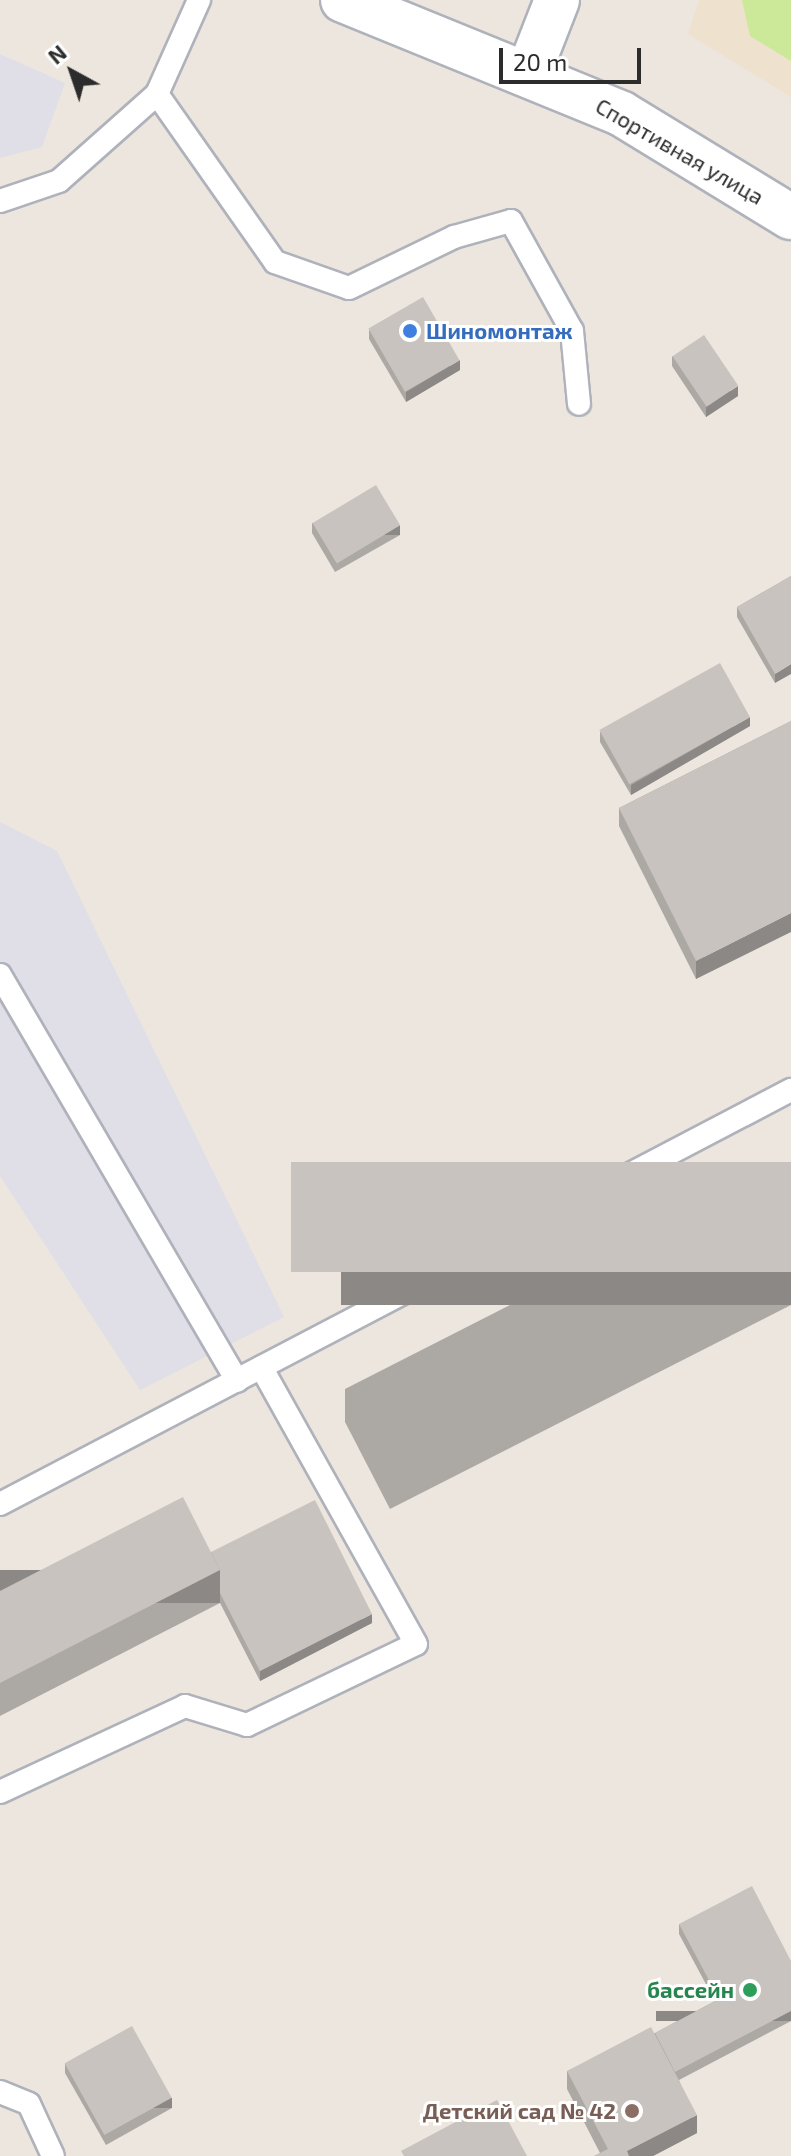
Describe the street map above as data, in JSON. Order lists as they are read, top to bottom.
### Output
{
  "streets": {
    "street": ["Спортивная улица"]
  },
  "places": ["Шиномонтаж", "бассейн", "Детский сад № 42"],
  "scale_bar": "20 m",
  "north": "top left"
}
